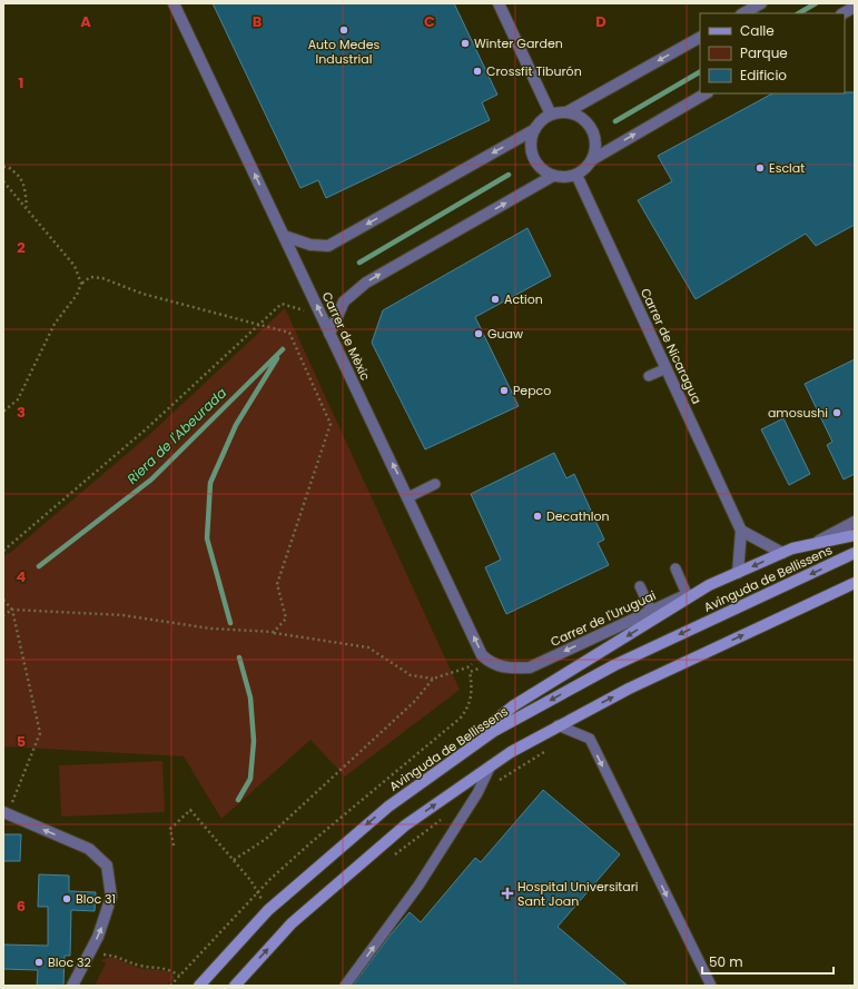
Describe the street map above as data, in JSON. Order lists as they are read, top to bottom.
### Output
{
  "streets": {
    "main road": ["Avinguda de Bellissens"],
    "street": ["Carrer de Mèxic", "Carrer de Nicaragua", "Carrer de l'Uruguai"]
  },
  "crossings": [
    ["Carrer de Mèxic", "Carrer de l'Uruguai"]
  ],
  "one_way": ["Carrer de Mèxic", "Carrer de l'Uruguai"],
  "water": ["Riera de l'Abeurada"],
  "places": {
    "other": [
      "Auto Medes Industrial",
      "Winter Garden",
      "Crossfit Tiburón",
      "Esclat",
      "Action",
      "Guaw",
      "Pepco",
      "amosushi",
      "Decathlon",
      "Bloc 31",
      "Bloc 32"
    ],
    "health": ["Hospital Universitari Sant Joan"]
  },
  "legend": ["Calle", "Parque", "Edificio"],
  "scale_bar": "50 m",
  "grid": {
    "columns": [
      "A",
      "B",
      "C",
      "D"
    ],
    "rows": [
      "1",
      "2",
      "3",
      "4",
      "5",
      "6"
    ]
  }
}
